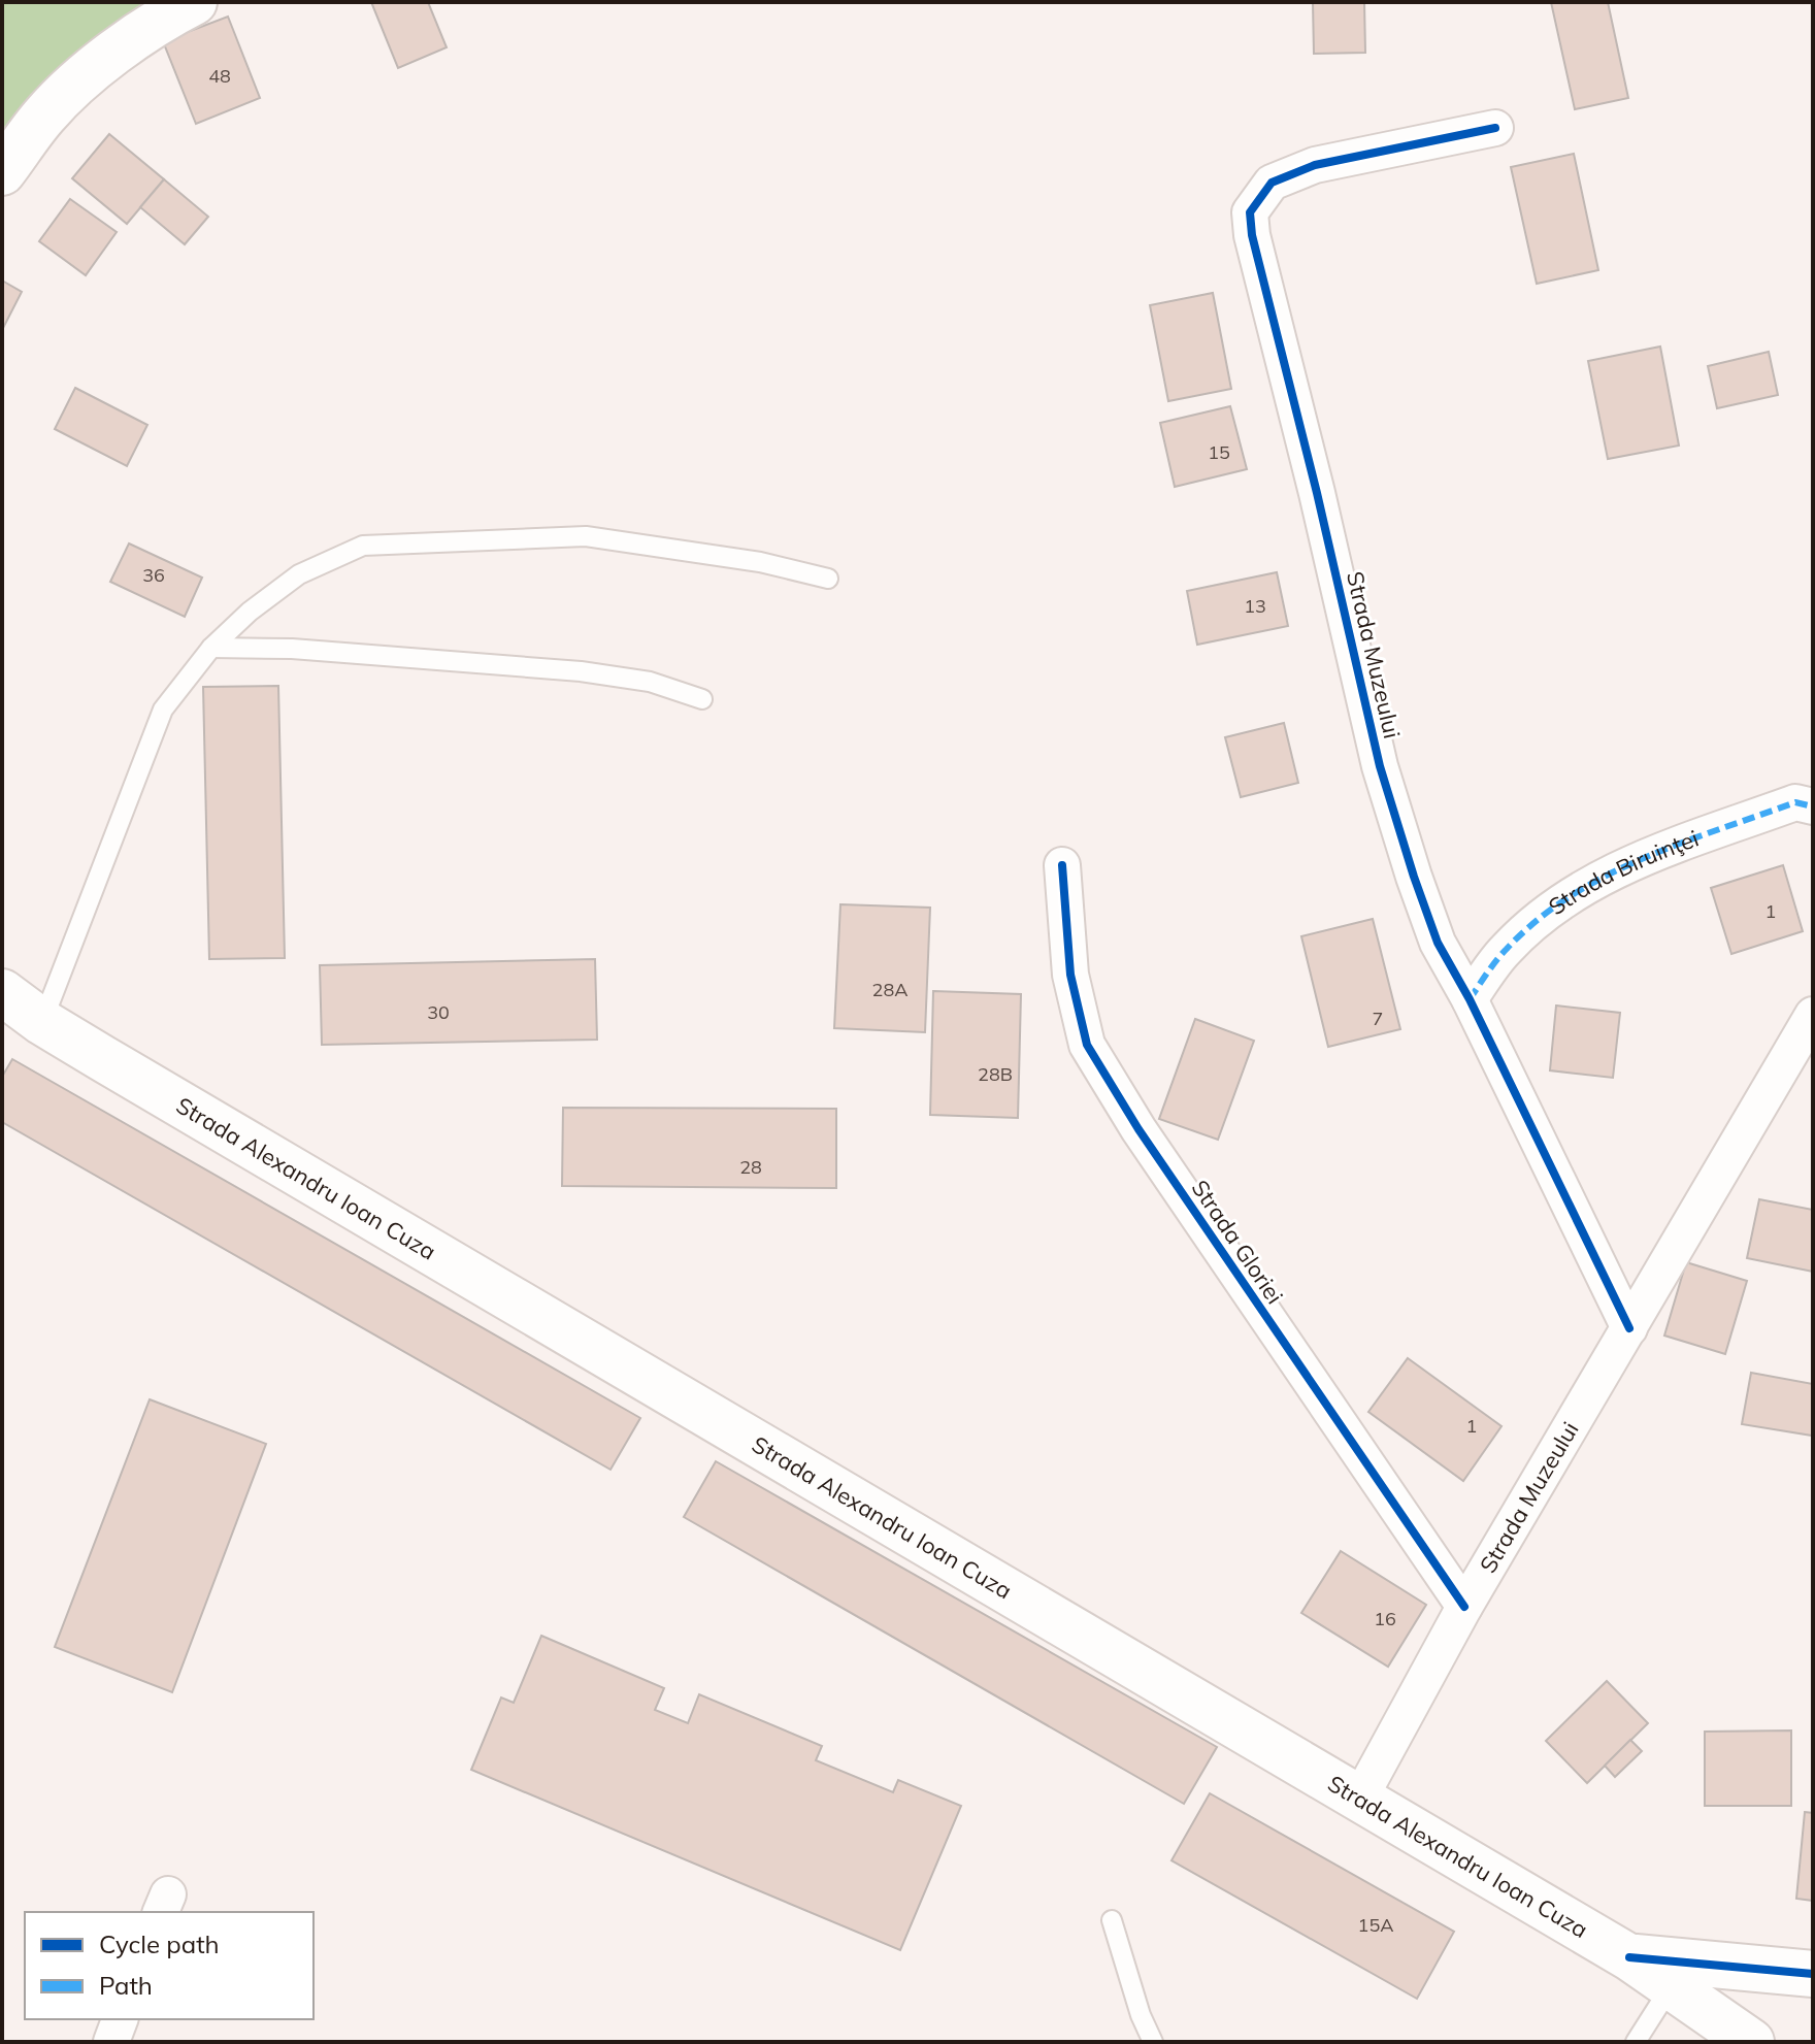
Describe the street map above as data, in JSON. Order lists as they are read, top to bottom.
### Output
{
  "streets": {
    "main road": ["Strada Alexandru Ioan Cuza"],
    "street": ["Strada Muzeului", "Strada Biruinţei", "Strada Gloriei"]
  },
  "crossings": [
    ["Strada Muzeului", "Strada Biruinţei"],
    ["Strada Muzeului", "Strada Alexandru Ioan Cuza"],
    ["Strada Muzeului", "Strada Gloriei"]
  ],
  "house_numbers": [
    "48",
    "15",
    "36",
    "13",
    "1",
    "28A",
    "30",
    "7",
    "28B",
    "28",
    "1",
    "16",
    "15A"
  ],
  "legend": ["Cycle path", "Path"]
}
